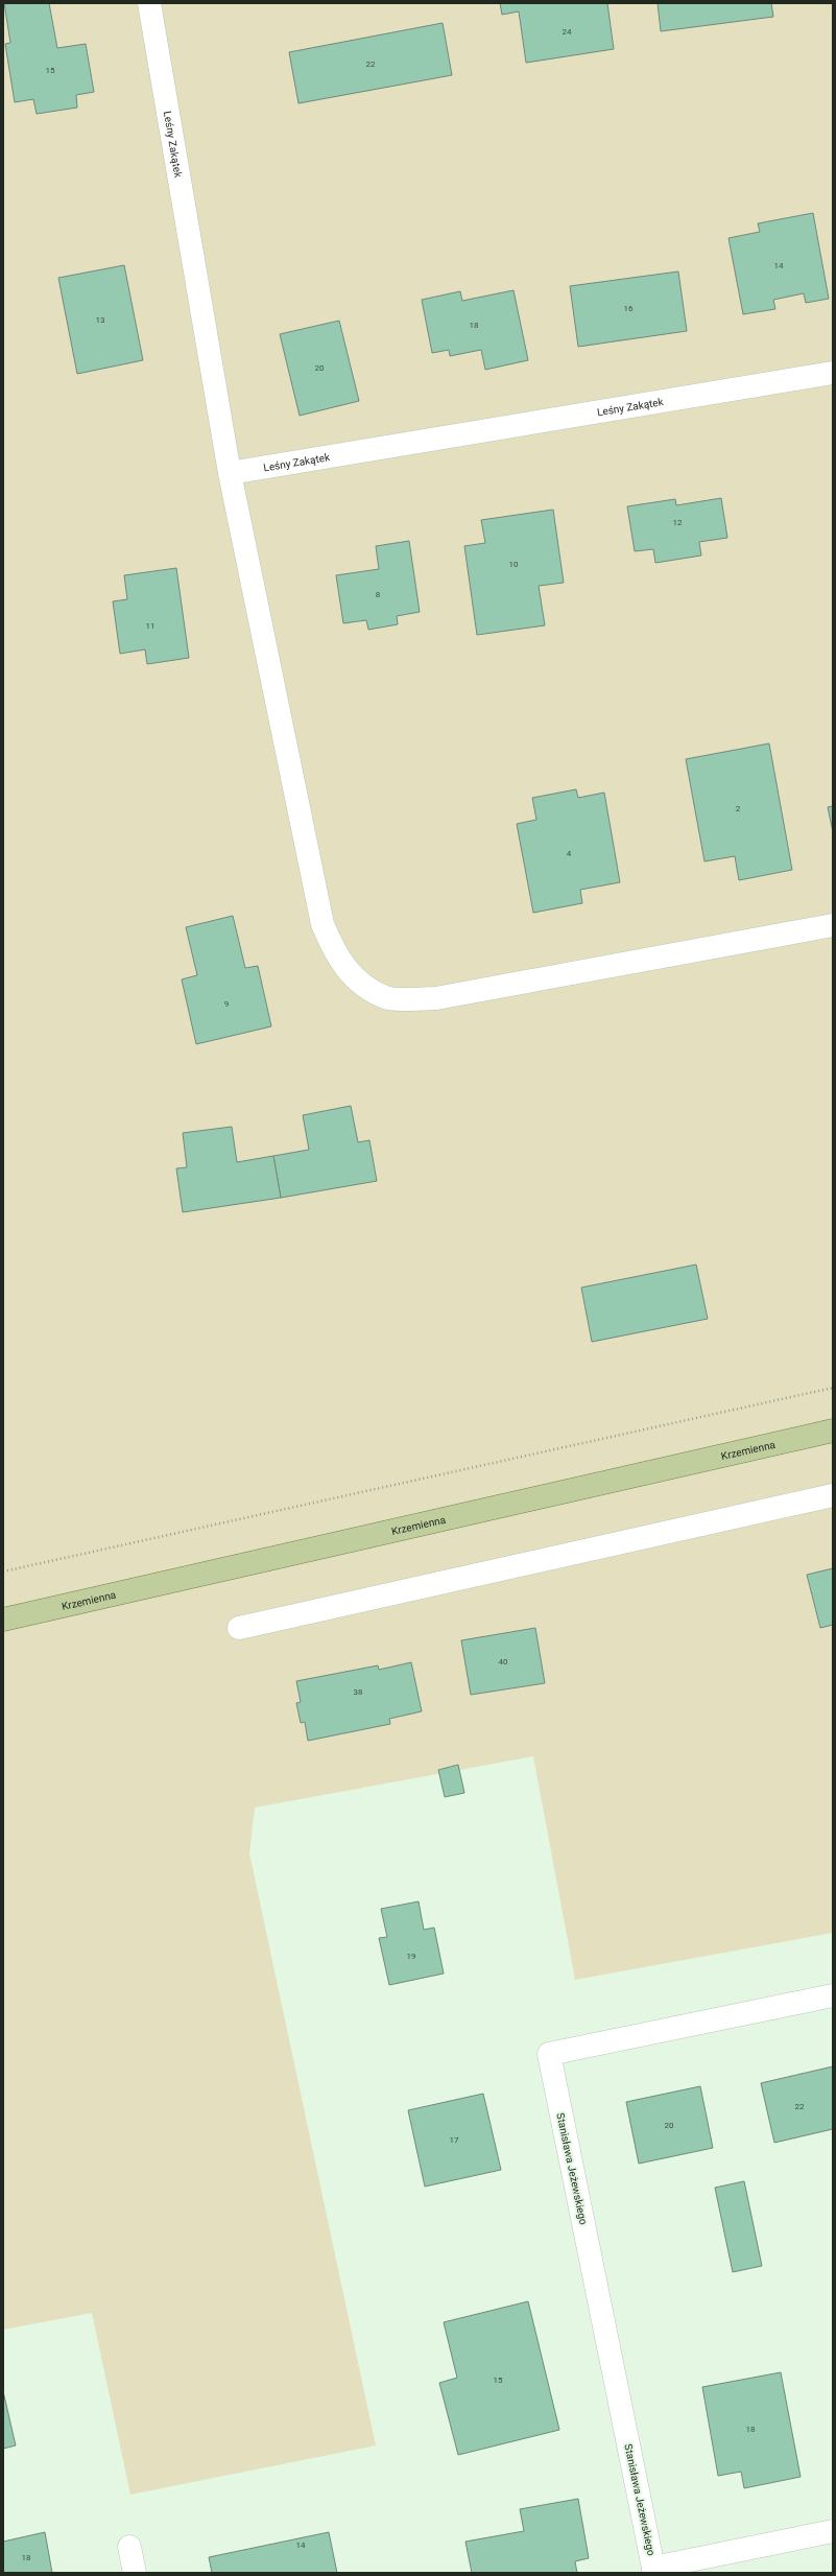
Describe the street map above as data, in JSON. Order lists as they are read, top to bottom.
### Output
{
  "streets": {
    "main road": ["Krzemienna"],
    "street": ["Leśny Zakątek", "Stanisława Jeżewskiego"]
  },
  "house_numbers": [
    "24",
    "22",
    "15",
    "14",
    "16",
    "13",
    "18",
    "20",
    "12",
    "10",
    "8",
    "11",
    "2",
    "4",
    "9",
    "40",
    "38",
    "19",
    "22",
    "20",
    "17",
    "15",
    "18",
    "14",
    "18"
  ]
}
